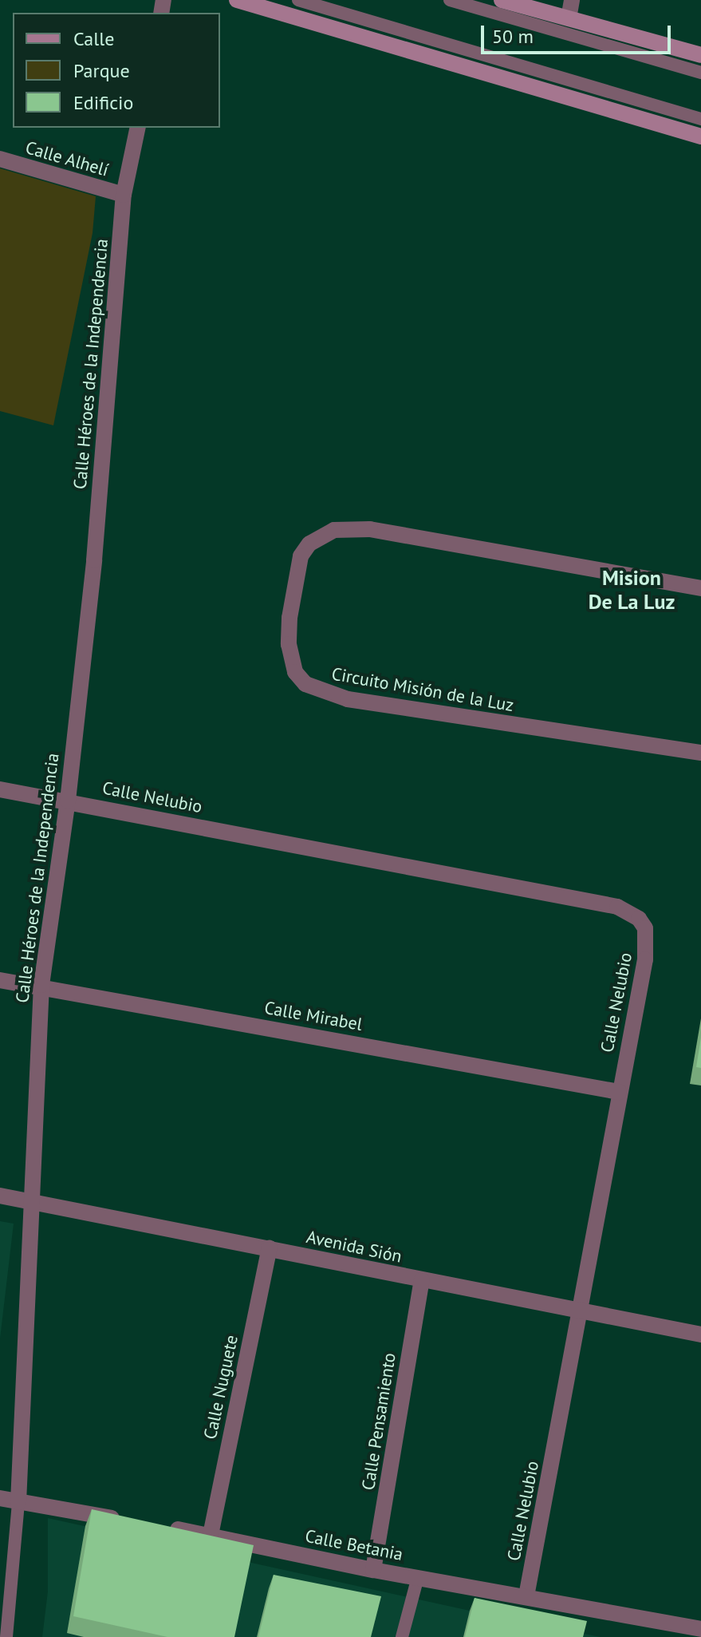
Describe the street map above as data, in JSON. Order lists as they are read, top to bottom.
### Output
{
  "streets": {
    "street": [
      "Calle Alhelí",
      "Calle Héroes de la Independencia",
      "Circuito Misión de la Luz",
      "Calle Nelubio",
      "Calle Mirabel",
      "Avenida Sión",
      "Calle Nuguete",
      "Calle Pensamiento",
      "Calle Betania"
    ]
  },
  "crossings": [
    ["Calle Alhelí", "Calle Héroes de la Independencia"],
    ["Calle Héroes de la Independencia", "Calle Nelubio"],
    ["Calle Héroes de la Independencia", "Calle Mirabel"],
    ["Calle Héroes de la Independencia", "Avenida Sión"],
    ["Calle Nelubio", "Calle Mirabel"],
    ["Calle Nelubio", "Avenida Sión"],
    ["Calle Nelubio", "Calle Betania"],
    ["Avenida Sión", "Calle Nuguete"],
    ["Avenida Sión", "Calle Pensamiento"],
    ["Calle Nuguete", "Calle Betania"],
    ["Calle Pensamiento", "Calle Betania"]
  ],
  "districts": ["Mision De La Luz"],
  "legend": ["Calle", "Parque", "Edificio"],
  "scale_bar": "50 m"
}
